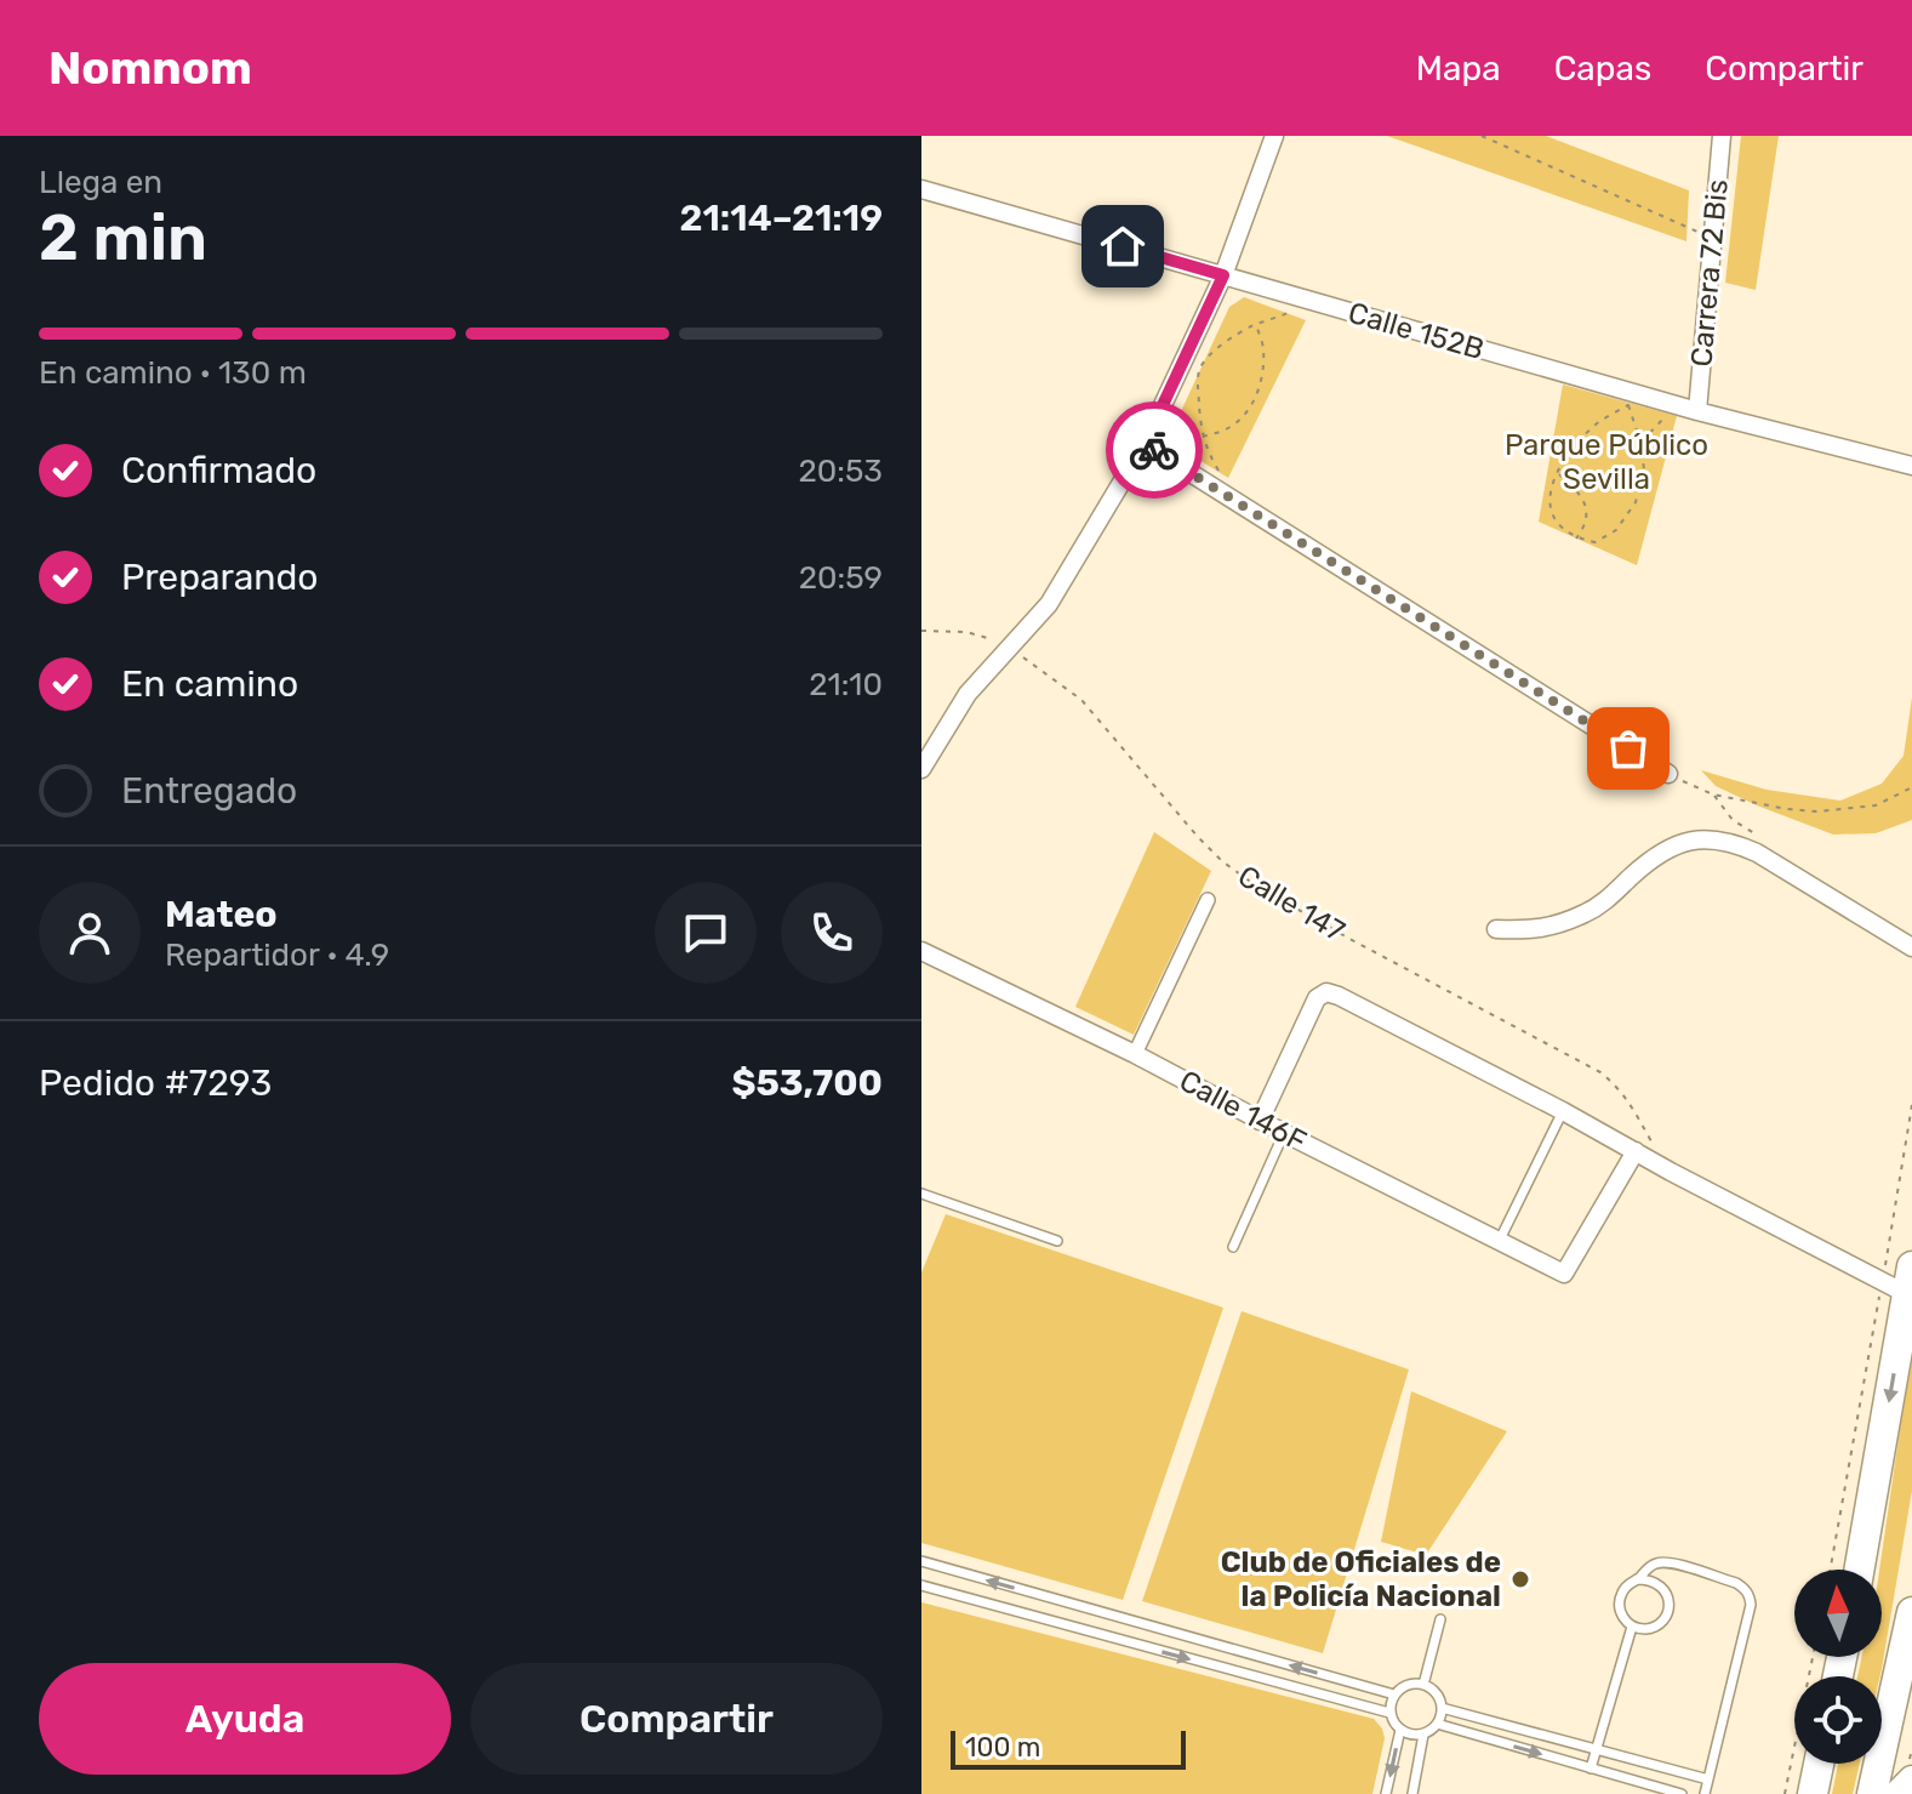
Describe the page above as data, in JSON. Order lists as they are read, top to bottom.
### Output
{
  "streets": {
    "street": ["Carrera 72 Bis", "Calle 152B", "Calle 146F"],
    "path": ["Calle 147"]
  },
  "crossings": [
    ["Carrera 72 Bis", "Calle 152B"],
    ["Calle 147", "Calle 146F"]
  ],
  "parks": ["Parque Público Sevilla"],
  "places": ["Club de Oficiales de la Policía Nacional"],
  "scale_bar": "100 m",
  "north": "top",
  "page": {
    "header": "Nomnom",
    "nav": ["Mapa", "Capas", "Compartir"],
    "heading": ["2 min", "Llega en", "21:14–21:19"],
    "panel": [
      "Mateo",
      "Repartidor · 4.9",
      "Pedido #7293",
      "$53,700"
    ],
    "bar": "En camino · 130 m",
    "list": [
      ["Confirmado", "20:53"],
      ["Preparando", "20:59"],
      ["En camino", "21:10"],
      "Entregado"
    ],
    "buttons": ["Ayuda", "Compartir"],
    "scale": "100 m"
  }
}
